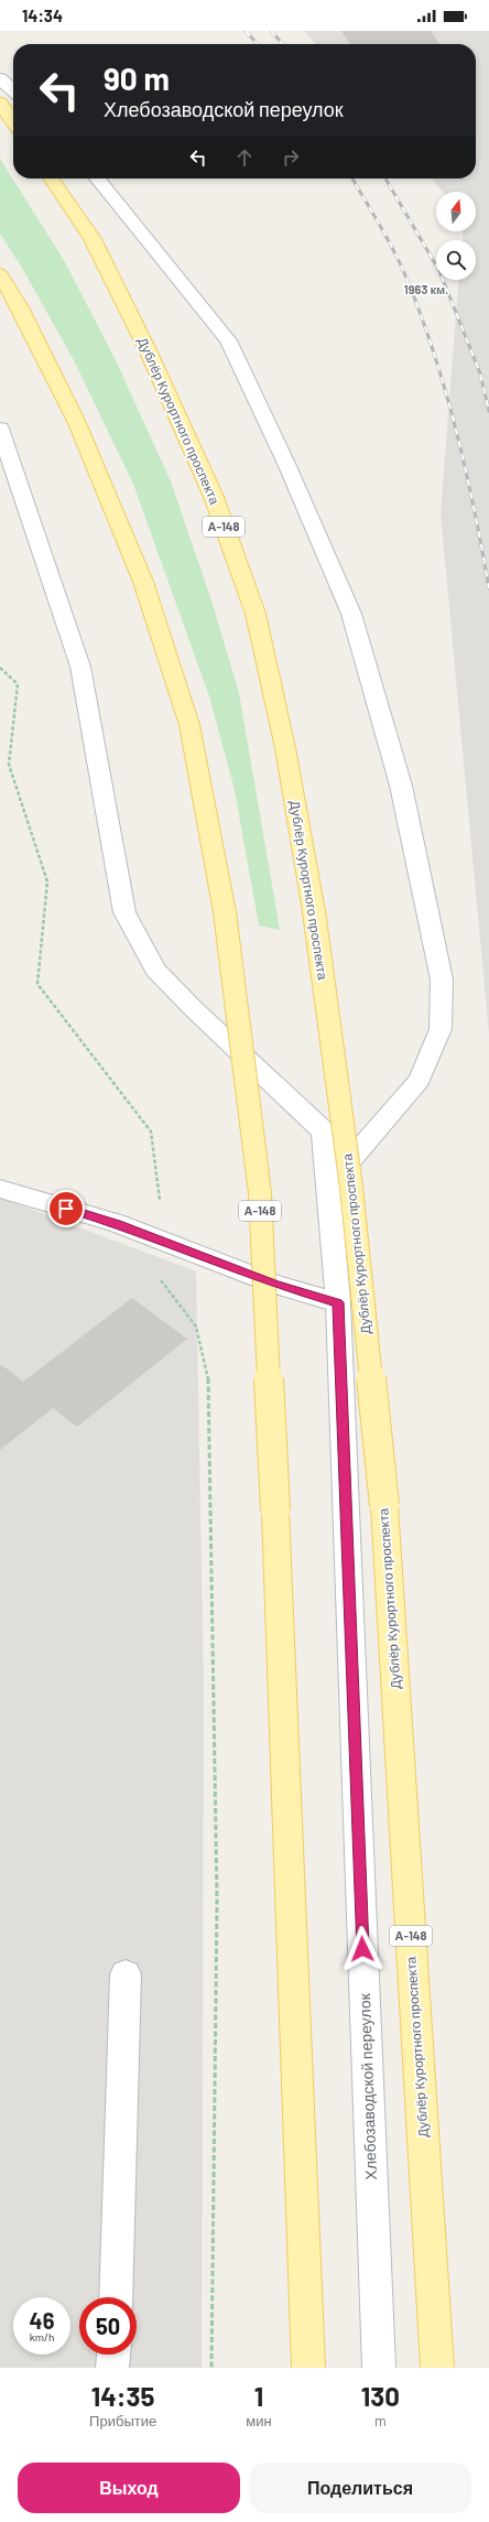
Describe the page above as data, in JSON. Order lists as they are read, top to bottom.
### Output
{
  "streets": {
    "main road": ["Дублёр Курортного проспекта", "А-148", "Хлебозаводской переулок"]
  },
  "districts": ["1963 км."],
  "north": "top",
  "page": {
    "status": "14:34",
    "turn": ["90 m", "Хлебозаводской переулок"],
    "speed": "46 km/h",
    "limit": "50",
    "eta": [
      "14:35",
      "Прибытие",
      "1",
      "мин",
      "130",
      "m"
    ],
    "buttons": ["Выход", "Поделиться"]
  }
}
